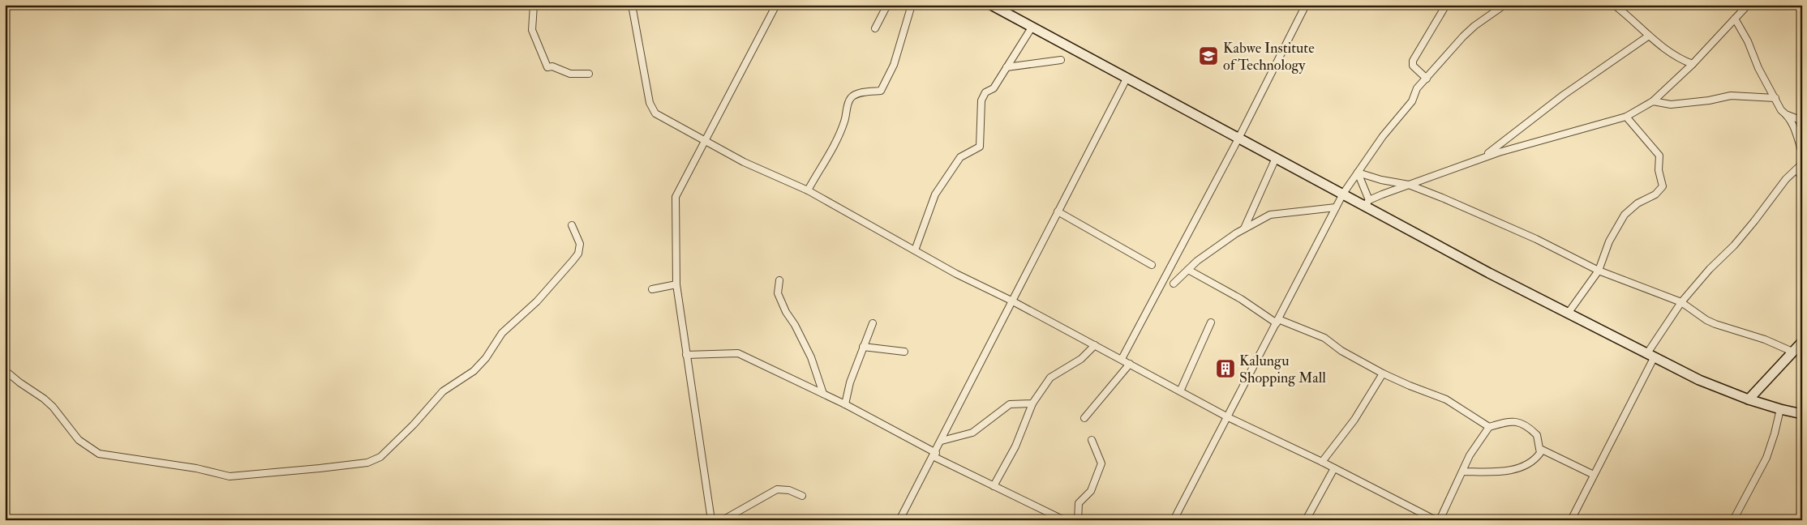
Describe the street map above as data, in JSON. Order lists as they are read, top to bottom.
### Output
{
  "places": {
    "school or university": ["Kabwe Institute of Technology"],
    "building": ["Kalungu Shopping Mall"]
  }
}
